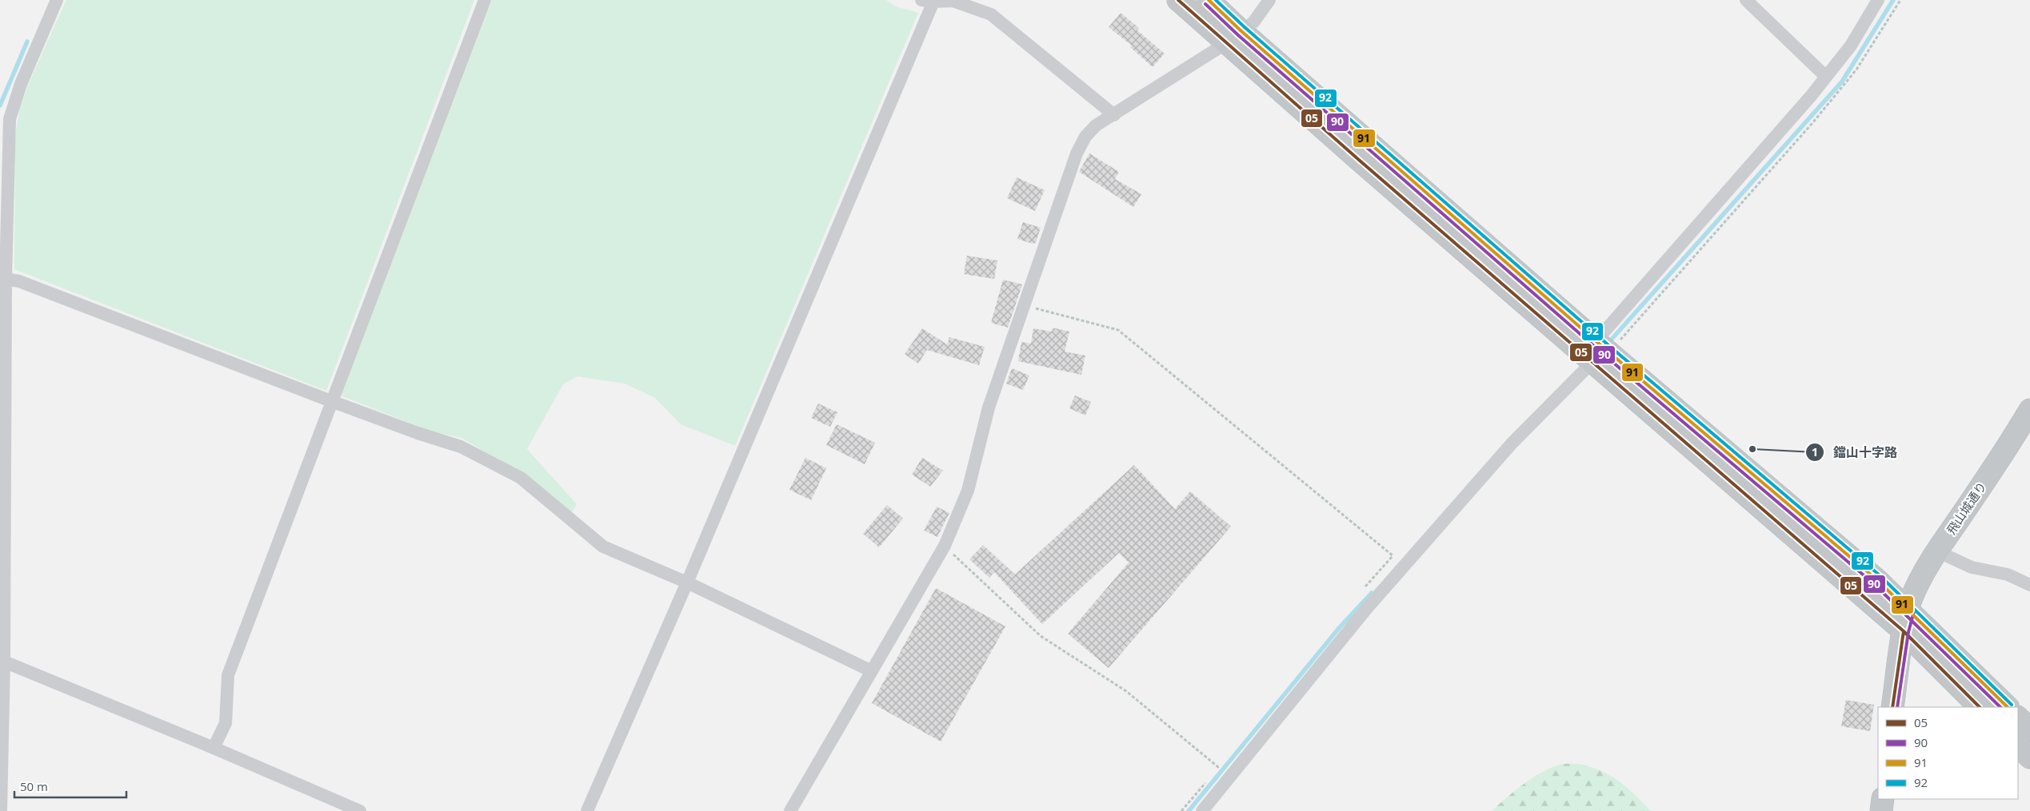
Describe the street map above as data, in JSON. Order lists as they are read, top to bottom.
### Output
{
  "streets": {
    "highway": ["飛山城通り"]
  },
  "places": ["鐺山十字路"],
  "lines": [
    "transit line 05",
    "transit line 91",
    "transit line 92",
    "transit line 90"
  ],
  "legend": [
    "05",
    "90",
    "91",
    "92"
  ],
  "scale_bar": "50 m"
}
